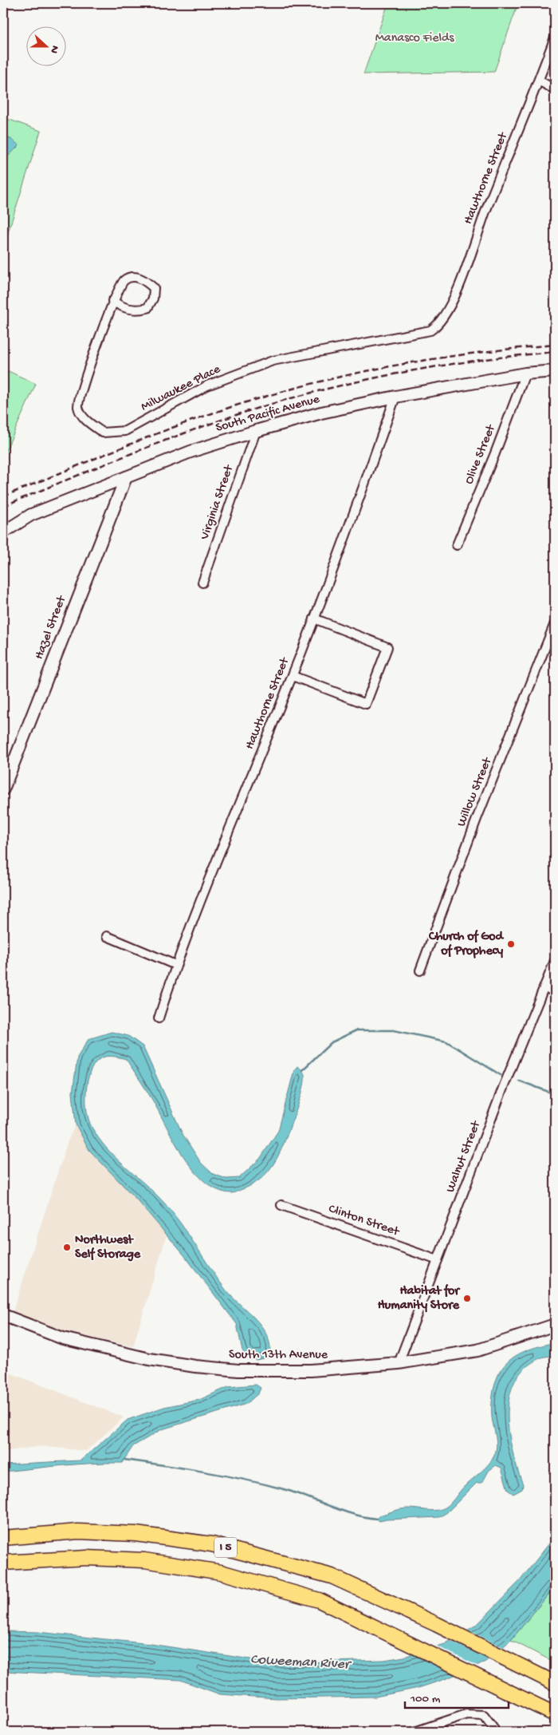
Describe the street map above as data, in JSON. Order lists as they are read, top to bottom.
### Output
{
  "streets": {
    "highway": ["I 5"],
    "street": [
      "Hawthorne Street",
      "Milwaukee Place",
      "South Pacific Avenue",
      "Olive Street",
      "Virginia Street",
      "Hazel Street",
      "Willow Street",
      "Walnut Street",
      "Clinton Street",
      "South 13th Avenue"
    ]
  },
  "crossings": [
    ["Hawthorne Street", "Milwaukee Place"],
    ["Hawthorne Street", "South Pacific Avenue"],
    ["South Pacific Avenue", "Olive Street"],
    ["South Pacific Avenue", "Virginia Street"],
    ["South Pacific Avenue", "Hazel Street"],
    ["Walnut Street", "Clinton Street"],
    ["Walnut Street", "South 13th Avenue"]
  ],
  "water": ["Coweeman River"],
  "parks": ["Manasco Fields"],
  "places": ["Church of God of Prophecy", "Northwest Self Storage", "Habitat for Humanity Store"],
  "scale_bar": "100 m",
  "north": "right"
}
